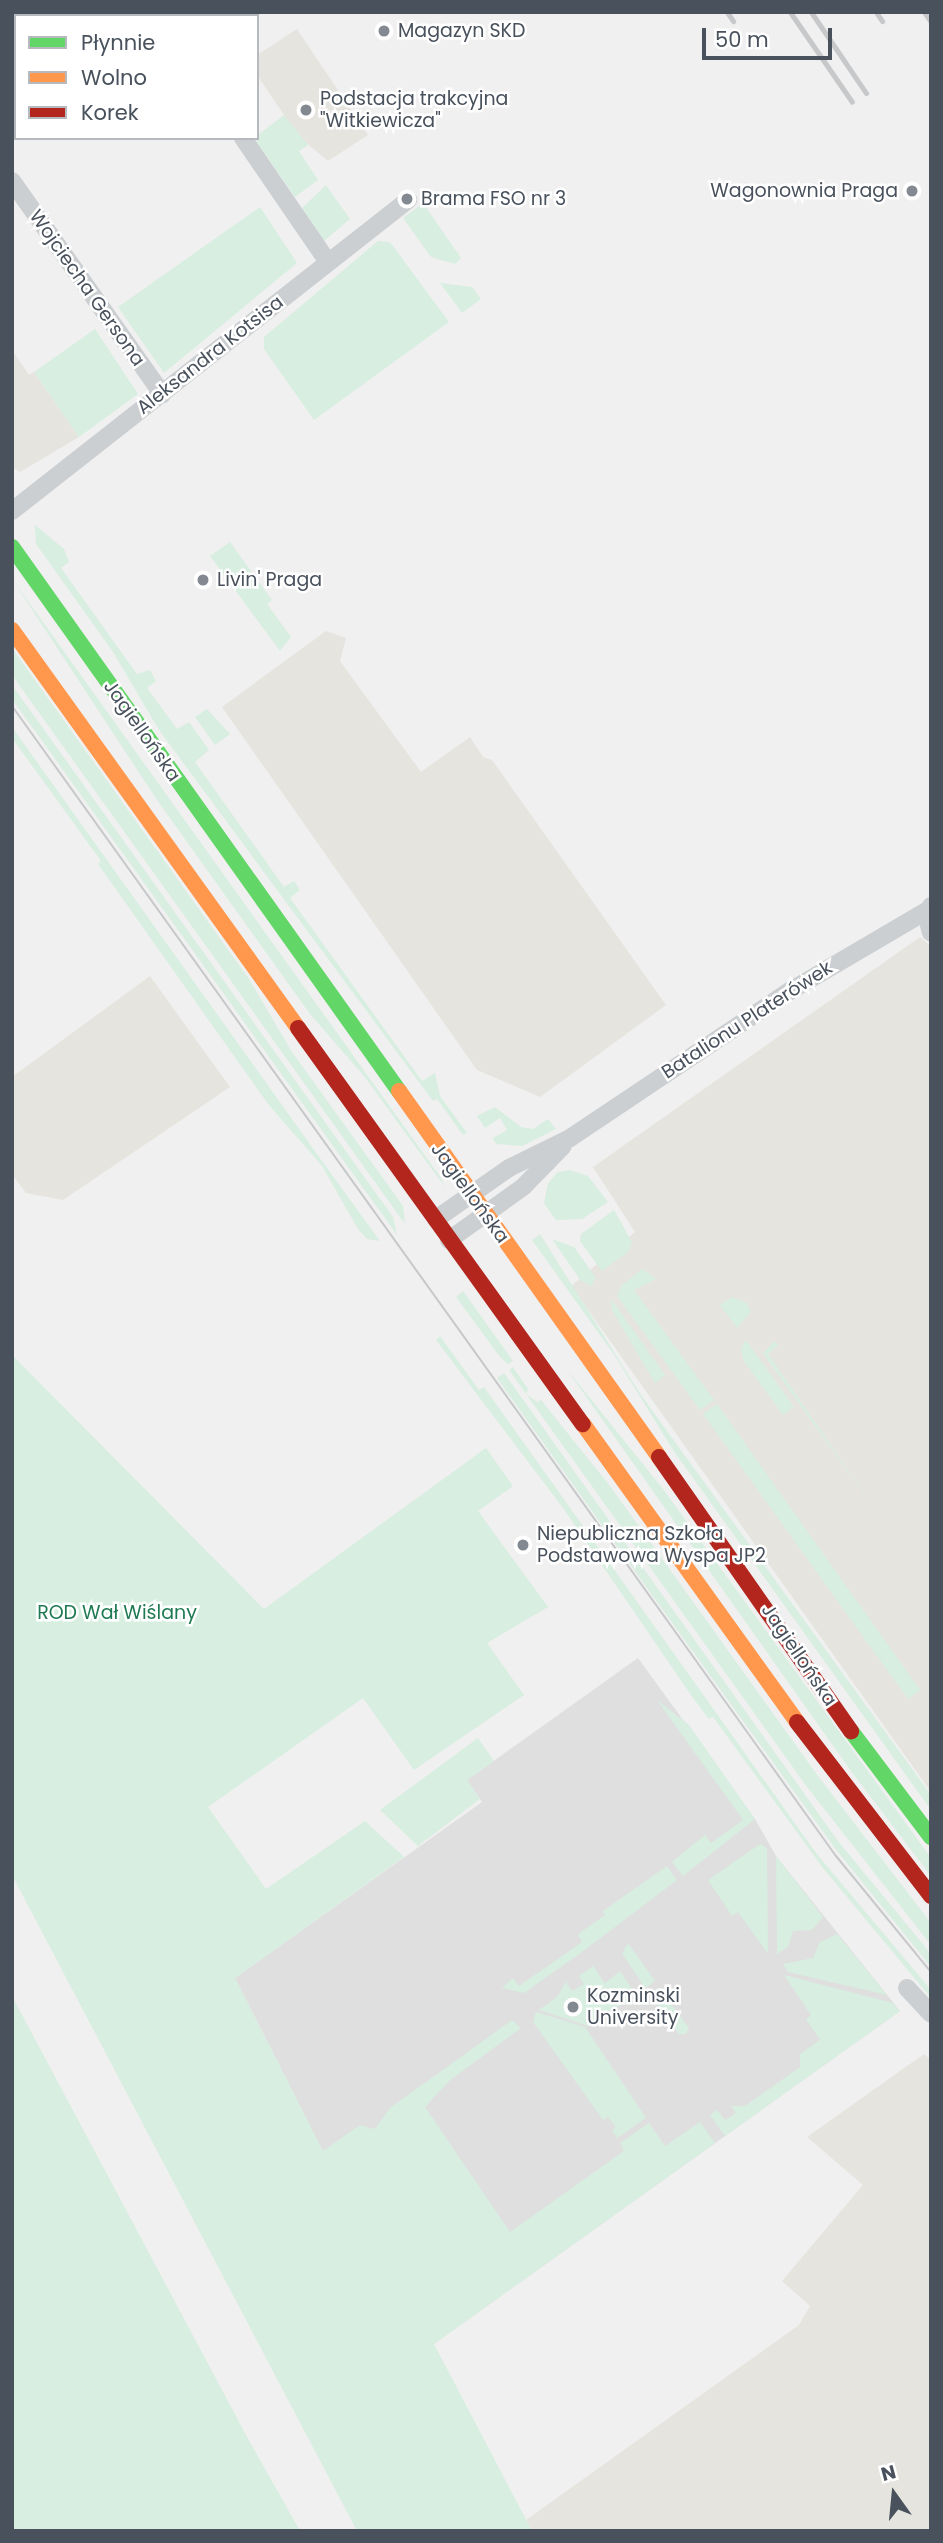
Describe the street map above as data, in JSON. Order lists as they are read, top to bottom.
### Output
{
  "streets": {
    "main road": ["Jagiellońska"],
    "street": ["Wojciecha Gersona", "Aleksandra Kotsisa", "Batalionu Platerówek"]
  },
  "crossings": [
    ["Wojciecha Gersona", "Aleksandra Kotsisa"],
    ["Jagiellońska", "Batalionu Platerówek"]
  ],
  "parks": ["ROD Wał Wiślany"],
  "places": [
    "Magazyn SKD",
    "Podstacja trakcyjna \"Witkiewicza\"",
    "Wagonownia Praga",
    "Brama FSO nr 3",
    "Livin' Praga",
    "Niepubliczna Szkoła Podstawowa Wyspa JP2",
    "Kozminski University"
  ],
  "legend": ["Płynnie", "Wolno", "Korek"],
  "scale_bar": "50 m",
  "north": "top"
}
